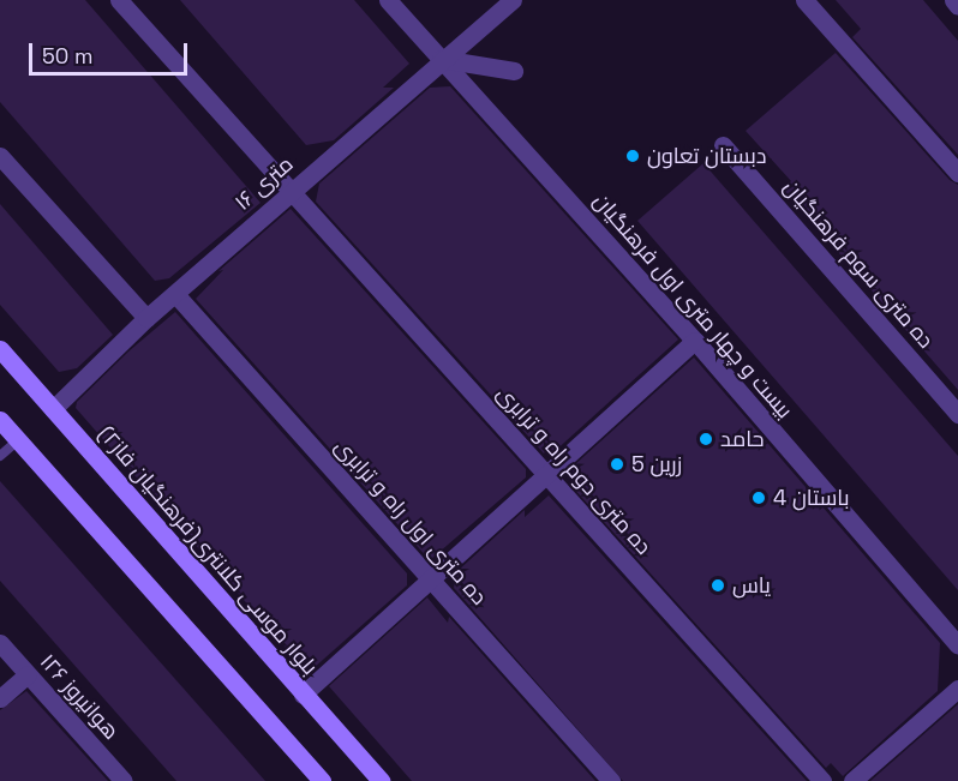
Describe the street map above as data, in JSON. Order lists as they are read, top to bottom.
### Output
{
  "streets": {
    "main road": ["بلوار موسی کلانتری(فرهنگیان فاز۲)"],
    "street": [
      "۱۶ متری",
      "ده متری سوم فرهنگیان",
      "بیست و چهار متری اول فرهنگیان",
      "ده متری دوم راه و ترابری",
      "ده متری اول راه و ترابری",
      "هوانیروز ۱۲۶"
    ]
  },
  "crossings": [
    ["۱۶ متری", "بیست و چهار متری اول فرهنگیان"],
    ["۱۶ متری", "ده متری دوم راه و ترابری"],
    ["۱۶ متری", "ده متری اول راه و ترابری"],
    ["۱۶ متری", "بلوار موسی کلانتری(فرهنگیان فاز۲)"]
  ],
  "places": [
    "دبستان تعاون",
    "حامد",
    "زرین 5",
    "باستان 4",
    "یاس"
  ],
  "scale_bar": "50 m"
}
